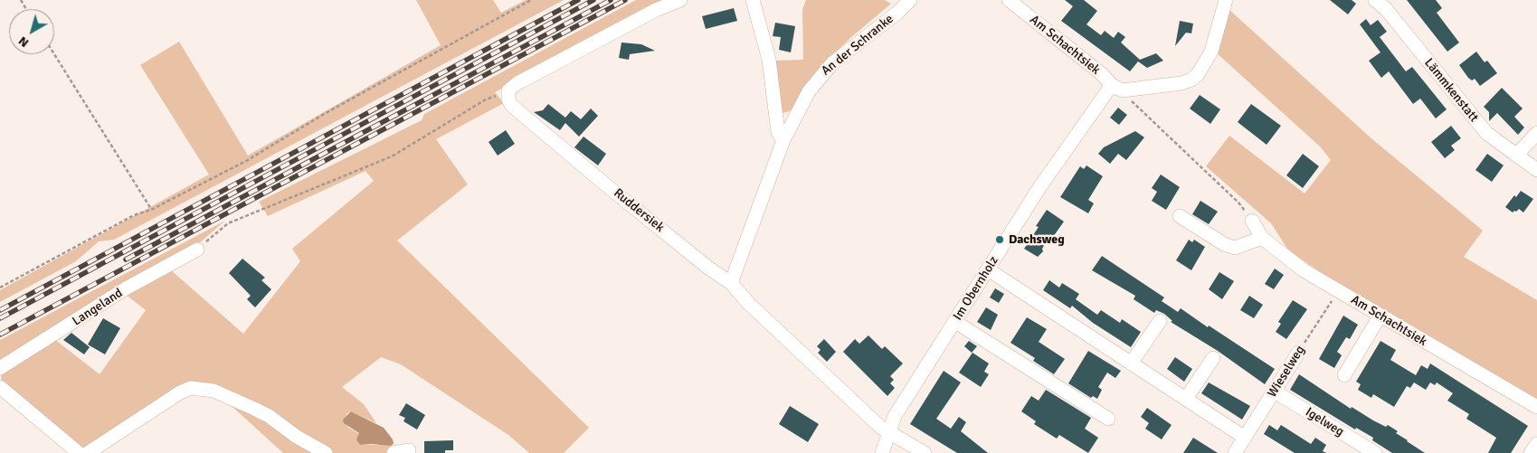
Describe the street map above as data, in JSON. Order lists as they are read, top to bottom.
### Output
{
  "streets": {
    "street": [
      "An der Schranke",
      "Am Schachtsiek",
      "Lämmkenstatt",
      "Ruddersiek",
      "Im Obernholz",
      "Langeland",
      "Wieselweg",
      "Igelweg"
    ]
  },
  "crossings": [
    ["An der Schranke", "Ruddersiek"],
    ["Am Schachtsiek", "Im Obernholz"],
    ["Am Schachtsiek", "Wieselweg"],
    ["Ruddersiek", "Im Obernholz"],
    ["Wieselweg", "Igelweg"]
  ],
  "places": ["Dachsweg"],
  "north": "bottom left"
}
